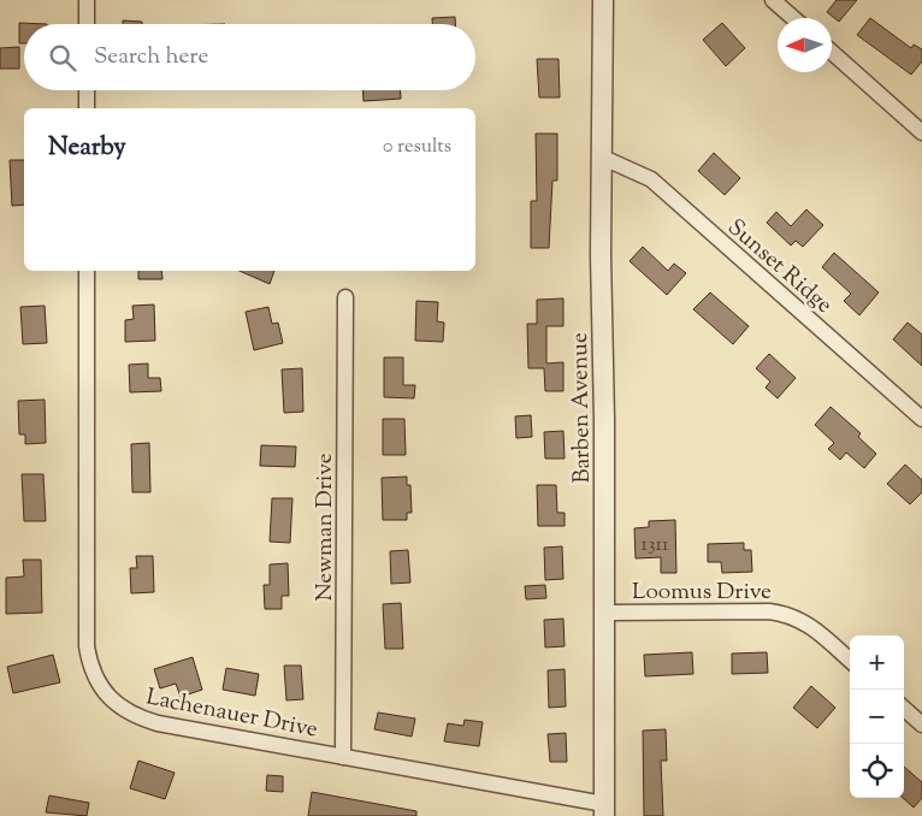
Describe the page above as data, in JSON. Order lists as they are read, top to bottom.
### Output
{
  "streets": {
    "street": [
      "Sunset Ridge",
      "Barben Avenue",
      "Newman Drive",
      "Loomus Drive",
      "Lachenauer Drive"
    ]
  },
  "crossings": [
    ["Sunset Ridge", "Barben Avenue"],
    ["Barben Avenue", "Loomus Drive"],
    ["Barben Avenue", "Lachenauer Drive"],
    ["Newman Drive", "Lachenauer Drive"]
  ],
  "house_numbers": ["1311"],
  "north": "left",
  "page": {
    "search": "Search here",
    "heading": ["Nearby", "0 results"],
    "map_buttons": ["+", "−"]
  }
}
